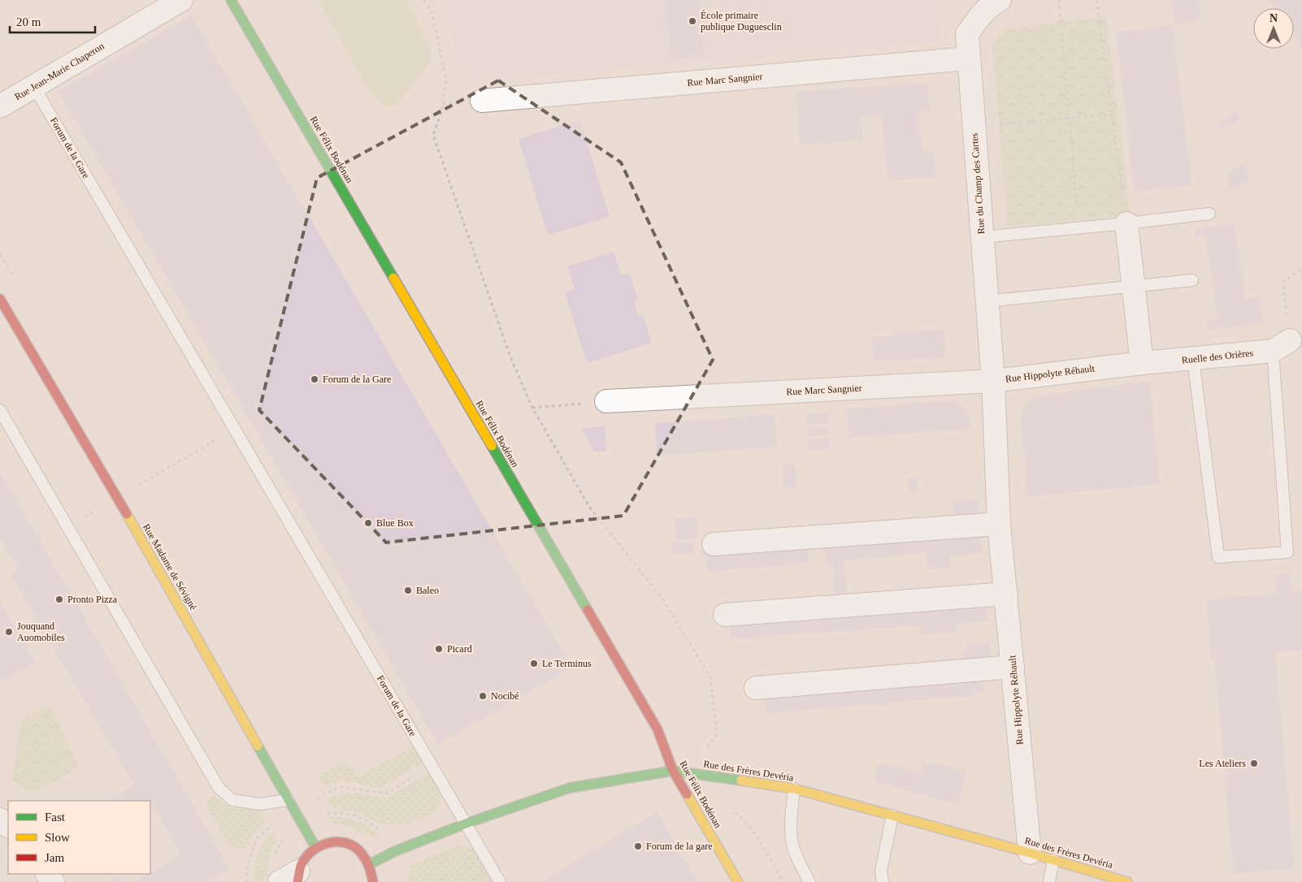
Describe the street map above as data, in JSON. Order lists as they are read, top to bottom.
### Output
{
  "streets": {
    "street": [
      "Rue Jean-Marie Chaperon",
      "Rue Marc Sangnier",
      "Rue Félix Bodénan",
      "Rue du Champ des Cartes",
      "Ruelle des Orières",
      "Rue Hippolyte Réhault",
      "Rue Madame de Sévigné",
      "Rue des Frères Devéria"
    ],
    "lane": ["Forum de la Gare"]
  },
  "crossings": [
    ["Rue Jean-Marie Chaperon", "Forum de la Gare"],
    ["Rue Marc Sangnier", "Rue du Champ des Cartes"],
    ["Rue Marc Sangnier", "Rue Hippolyte Réhault"],
    ["Forum de la Gare", "Rue des Frères Devéria"],
    ["Rue Félix Bodénan", "Rue des Frères Devéria"],
    ["Rue du Champ des Cartes", "Rue Hippolyte Réhault"],
    ["Ruelle des Orières", "Rue Hippolyte Réhault"],
    ["Rue Hippolyte Réhault", "Rue des Frères Devéria"]
  ],
  "places": [
    "École primaire publique Duguesclin",
    "Forum de la Gare",
    "Blue Box",
    "Baleo",
    "Pronto Pizza",
    "Jouquand Auomobiles",
    "Picard",
    "Le Terminus",
    "Nocibé",
    "Les Ateliers",
    "Forum de la gare"
  ],
  "legend": ["Fast", "Slow", "Jam"],
  "scale_bar": "20 m",
  "north": "top"
}
